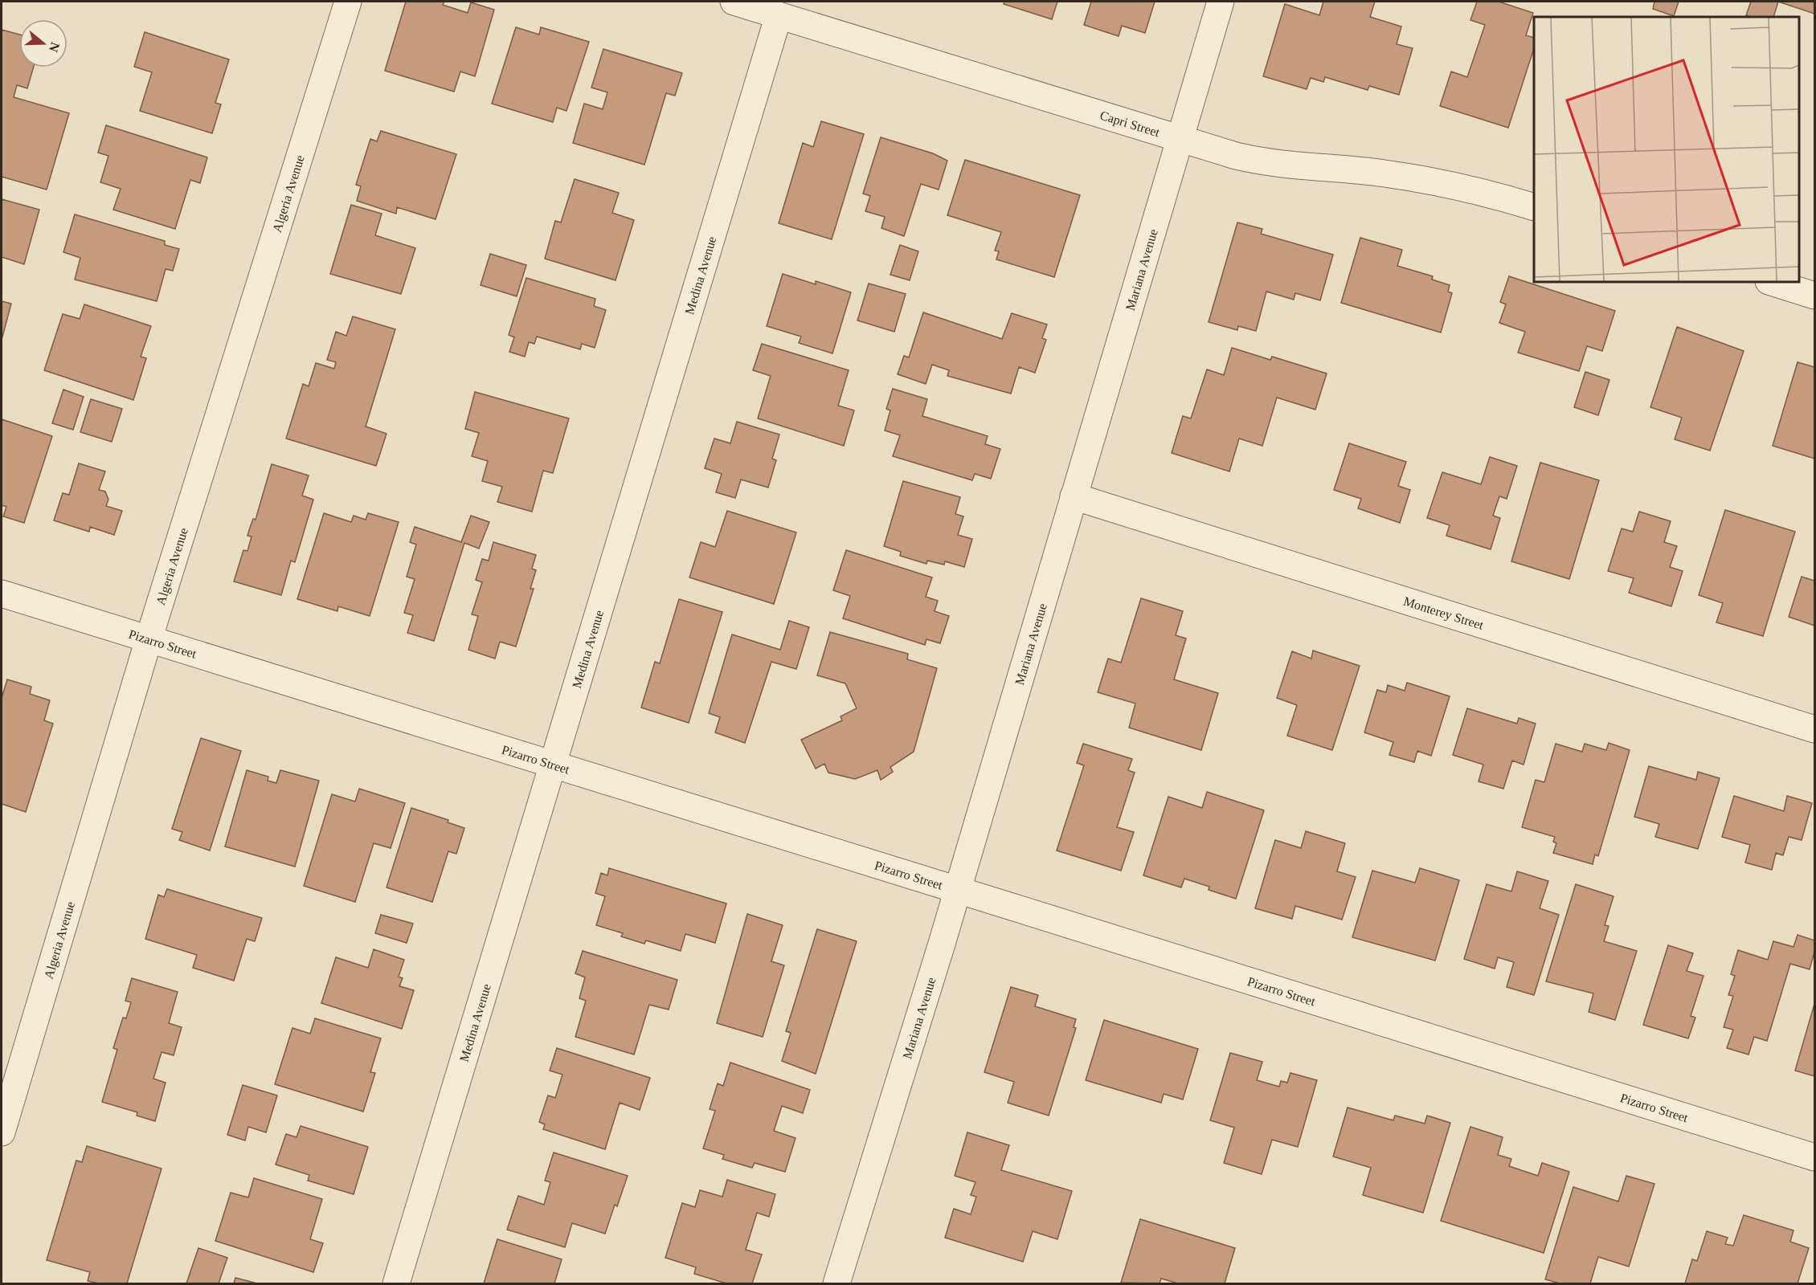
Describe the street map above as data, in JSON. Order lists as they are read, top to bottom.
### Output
{
  "streets": {
    "street": [
      "Capri Street",
      "Algeria Avenue",
      "Mariana Avenue",
      "Medina Avenue",
      "Monterey Street",
      "Pizarro Street"
    ]
  },
  "crossings": [
    ["Capri Street", "Mariana Avenue"],
    ["Capri Street", "Medina Avenue"],
    ["Algeria Avenue", "Pizarro Street"],
    ["Mariana Avenue", "Monterey Street"],
    ["Mariana Avenue", "Pizarro Street"],
    ["Medina Avenue", "Pizarro Street"]
  ],
  "north": "right"
}
